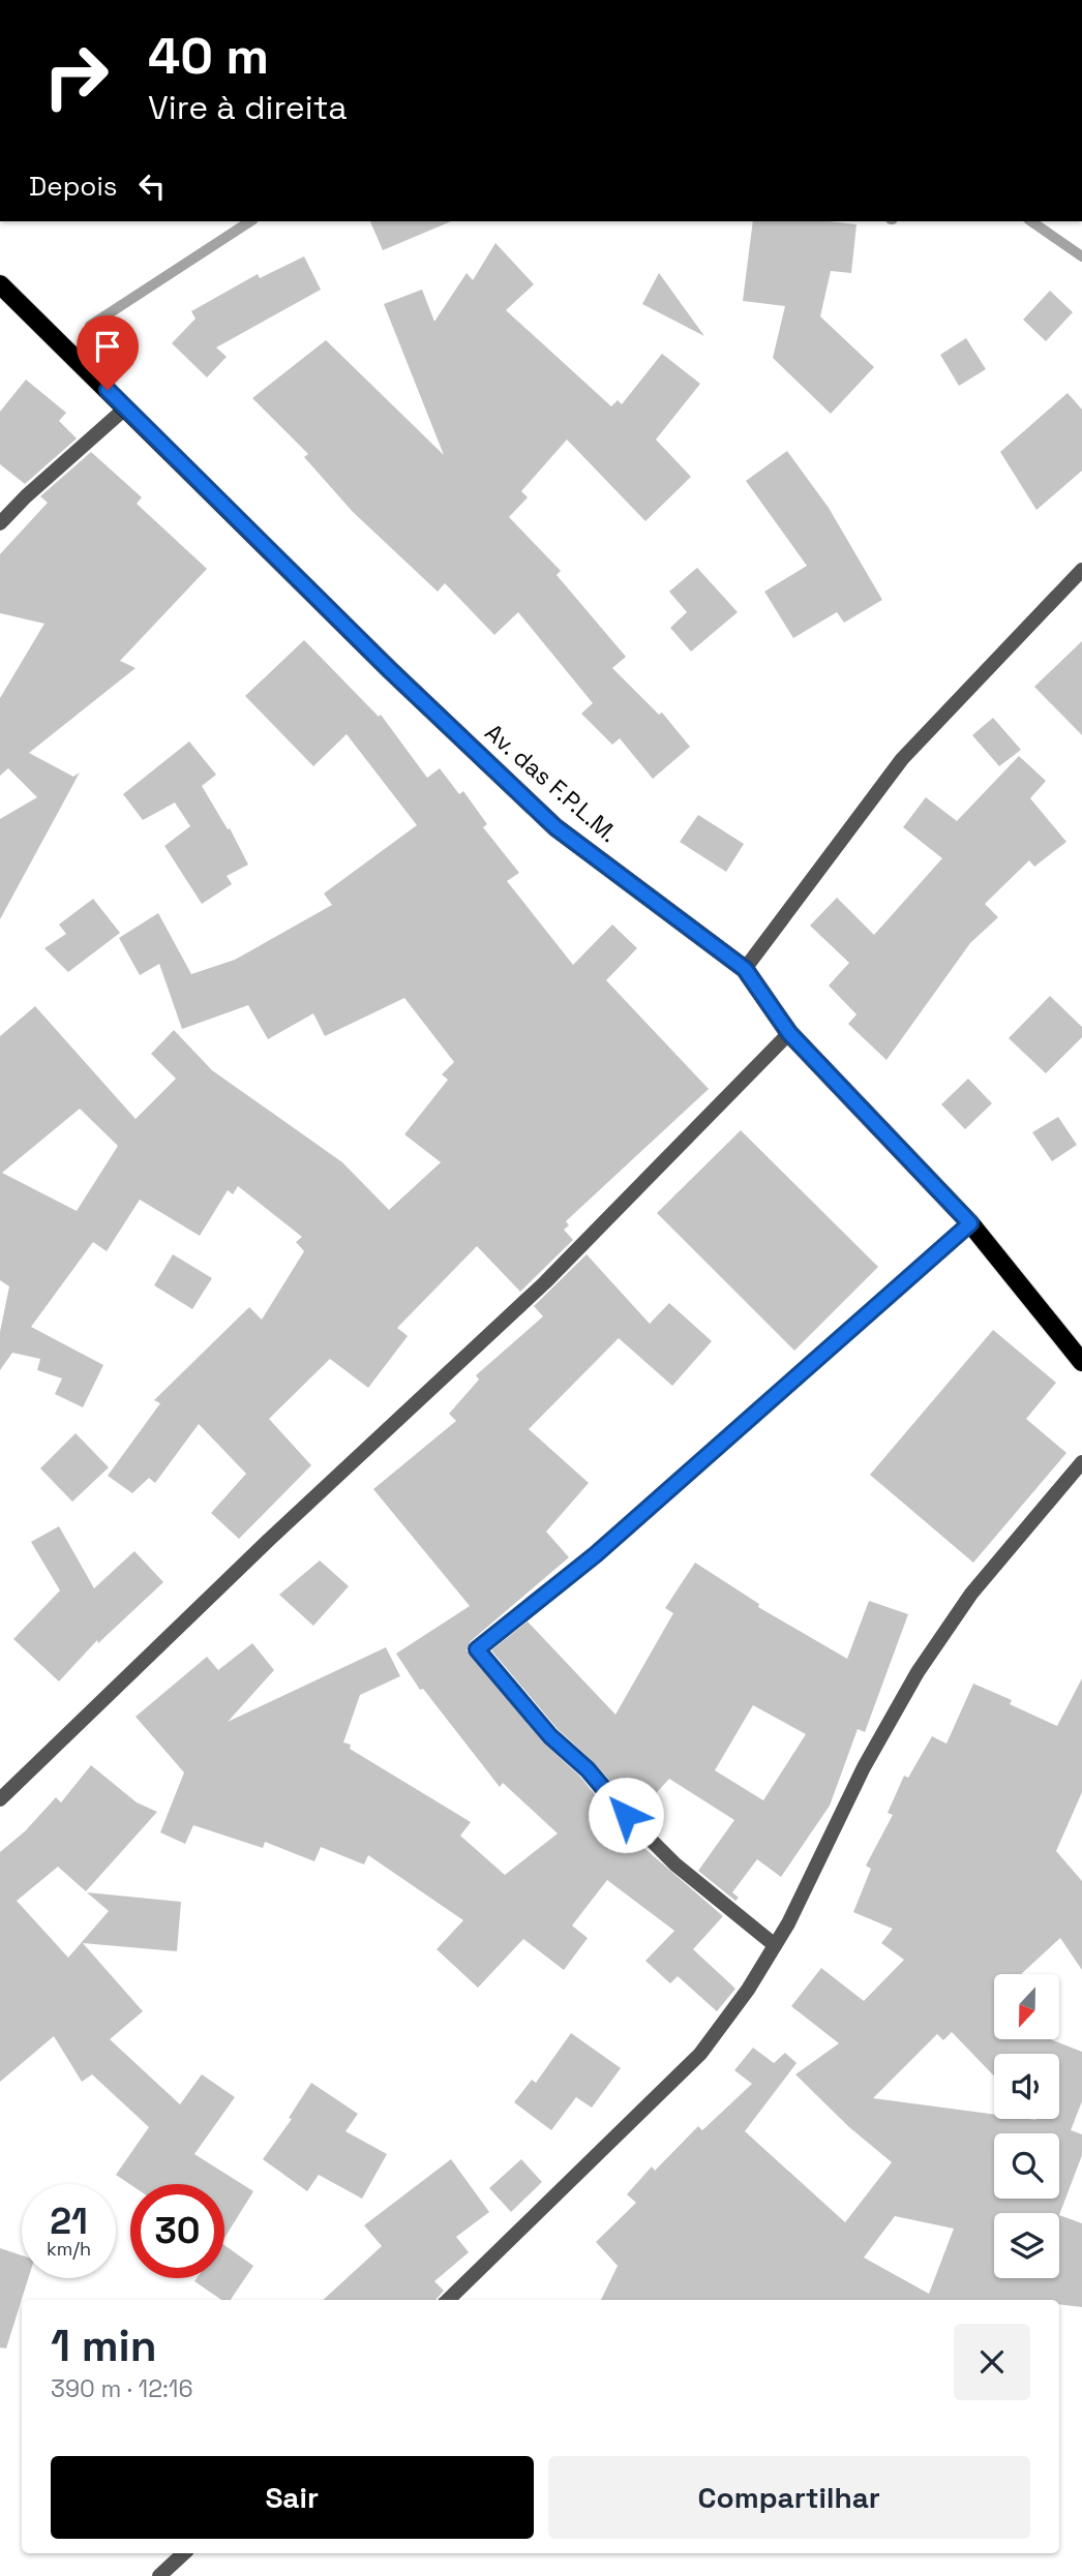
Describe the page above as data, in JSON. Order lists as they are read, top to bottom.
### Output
{
  "streets": {
    "main road": ["Av. das F.P.L.M."]
  },
  "north": "bottom",
  "page": {
    "turn": ["40 m", "Vire à direita"],
    "then": "Depois",
    "speed": "21 km/h",
    "limit": "30",
    "heading": ["1 min", "390 m · 12:16"],
    "buttons": ["Sair", "Compartilhar"]
  }
}
